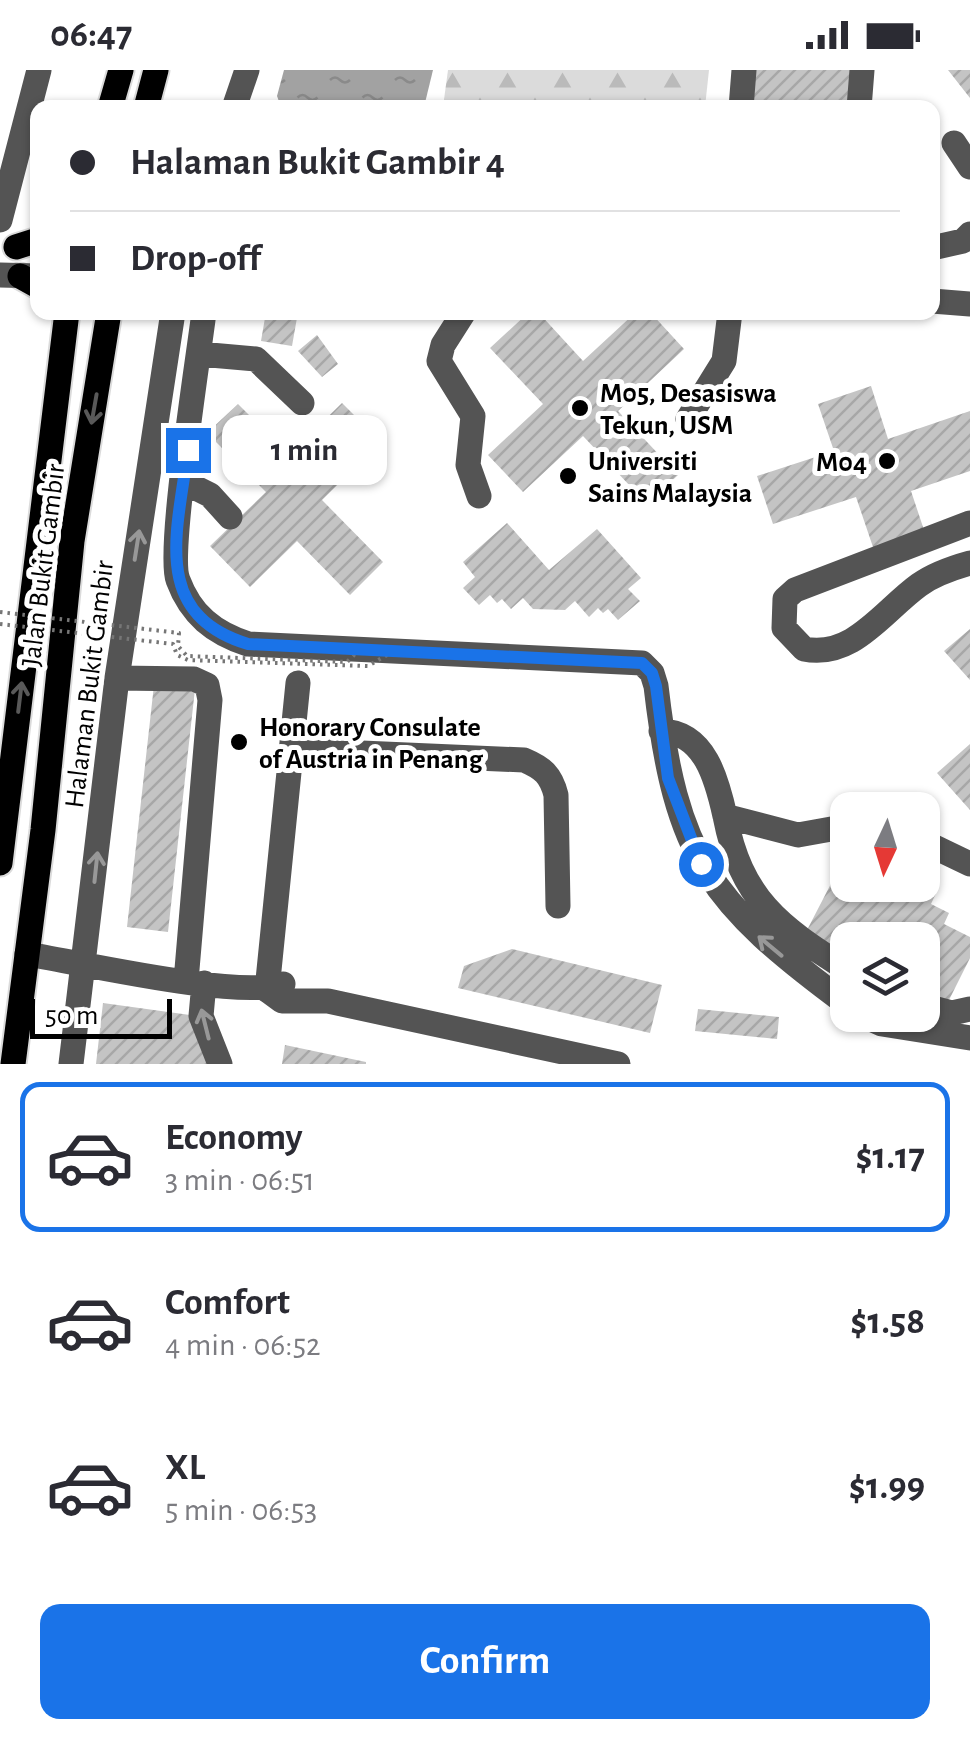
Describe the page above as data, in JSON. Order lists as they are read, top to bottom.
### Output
{
  "streets": {
    "main road": ["Jalan Bukit Gambir"],
    "street": ["Halaman Bukit Gambir"]
  },
  "places": [
    "M05, Desasiswa Tekun, USM",
    "M04",
    "Universiti Sains Malaysia",
    "Honorary Consulate of Austria in Penang"
  ],
  "scale_bar": "50 m",
  "north": "bottom",
  "page": {
    "status": "06:47",
    "banner": ["Halaman Bukit Gambir 4", "Drop-off"],
    "bubble": "1 min",
    "scale": "50 m",
    "list": [
      {
        "name": "Economy",
        "note": "3 min · 06:51",
        "value": "$1.17"
      },
      {
        "name": "Comfort",
        "note": "4 min · 06:52",
        "value": "$1.58"
      },
      {
        "name": "XL",
        "note": "5 min · 06:53",
        "value": "$1.99"
      }
    ],
    "buttons": "Confirm"
  }
}
